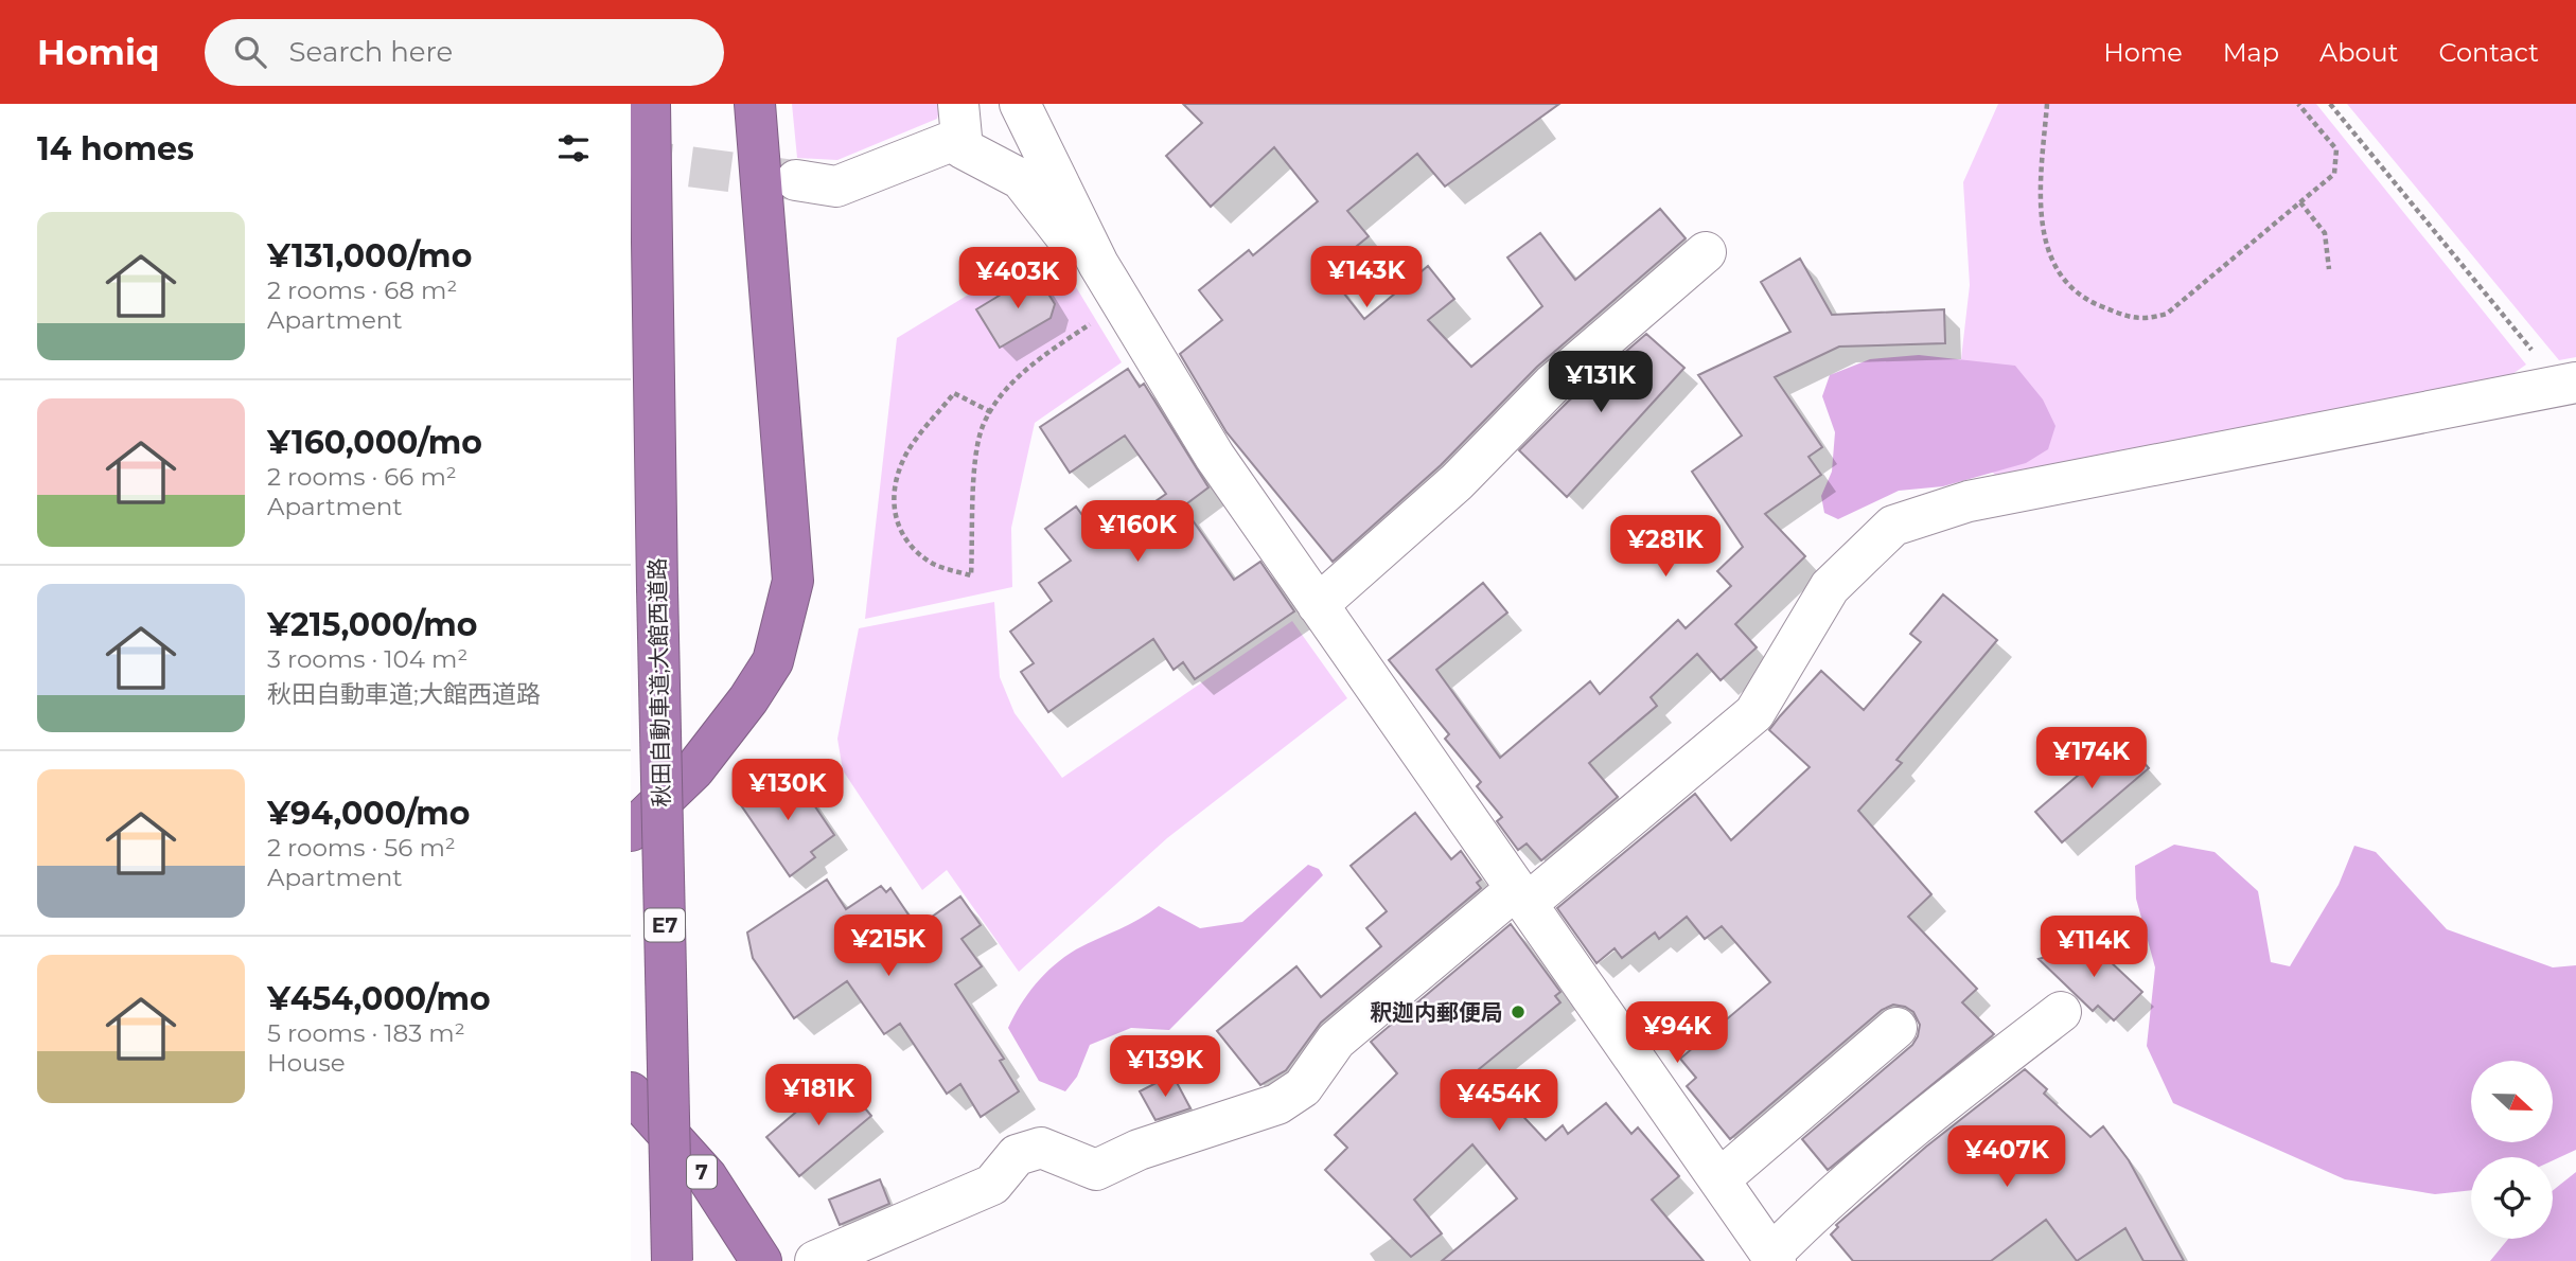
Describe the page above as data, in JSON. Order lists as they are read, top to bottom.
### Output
{
  "streets": {
    "highway": ["秋田自動車道;大館西道路", "E7", "7"]
  },
  "places": ["釈迦内郵便局"],
  "north": "right",
  "page": {
    "header": "Homiq",
    "search": "Search here",
    "nav": [
      "Home",
      "Map",
      "About",
      "Contact"
    ],
    "heading": "14 homes",
    "list": [
      {
        "name": "¥131,000/mo",
        "note": "2 rooms · 68 m² · Apartment"
      },
      {
        "name": "¥160,000/mo",
        "note": "2 rooms · 66 m² · Apartment"
      },
      {
        "name": "¥215,000/mo",
        "note": "3 rooms · 104 m² · 秋田自動車道;大館西道路"
      },
      {
        "name": "¥94,000/mo",
        "note": "2 rooms · 56 m² · Apartment"
      },
      {
        "name": "¥454,000/mo",
        "note": "5 rooms · 183 m² · House"
      }
    ],
    "price": [
      "¥143K",
      "¥403K",
      "¥131K",
      "¥160K",
      "¥281K",
      "¥174K",
      "¥130K",
      "¥215K",
      "¥114K",
      "¥94K",
      "¥139K",
      "¥181K",
      "¥454K",
      "¥407K"
    ]
  }
}
